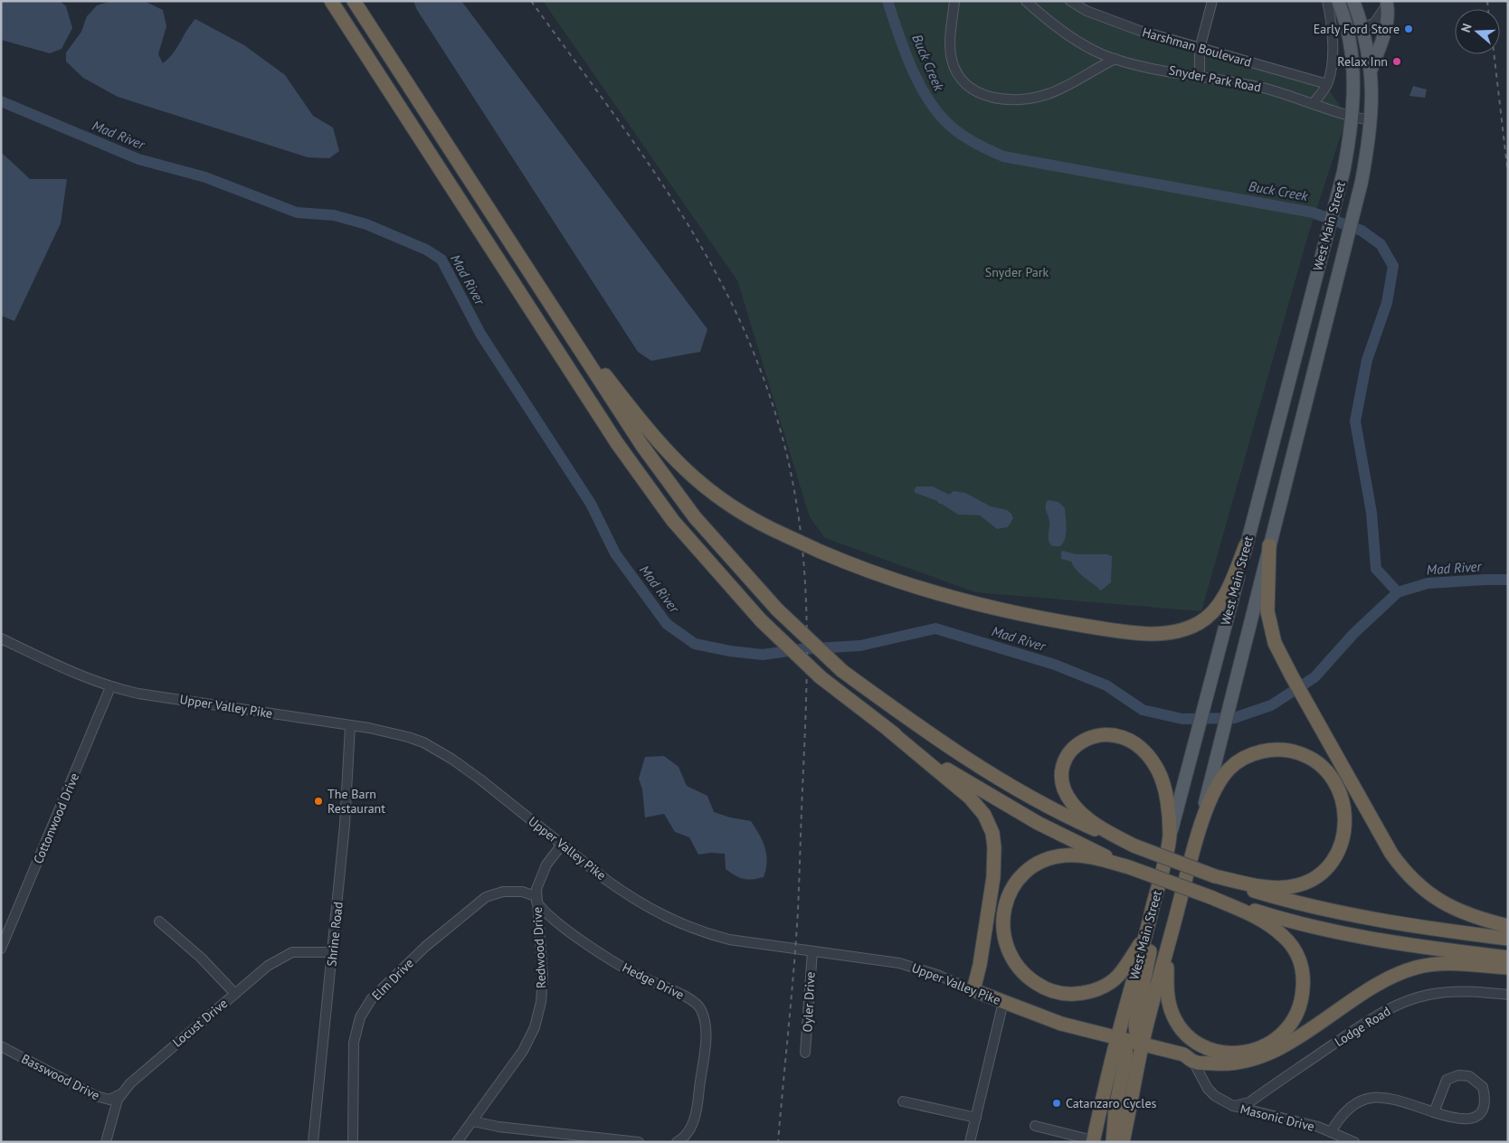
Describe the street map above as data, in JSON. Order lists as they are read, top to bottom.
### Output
{
  "streets": {
    "highway": ["West Main Street", "Upper Valley Pike"],
    "street": [
      "Harshman Boulevard",
      "Snyder Park Road",
      "Cottonwood Drive",
      "Shrine Road",
      "Redwood Drive",
      "Elm Drive",
      "Hedge Drive",
      "Oyler Drive",
      "Locust Drive",
      "Lodge Road",
      "Basswood Drive",
      "Masonic Drive"
    ]
  },
  "crossings": [
    ["Snyder Park Road", "West Main Street"],
    ["West Main Street", "Upper Valley Pike"],
    ["Upper Valley Pike", "Cottonwood Drive"],
    ["Upper Valley Pike", "Shrine Road"],
    ["Upper Valley Pike", "Redwood Drive"],
    ["Upper Valley Pike", "Oyler Drive"],
    ["Shrine Road", "Locust Drive"],
    ["Redwood Drive", "Elm Drive"],
    ["Redwood Drive", "Hedge Drive"],
    ["Elm Drive", "Hedge Drive"],
    ["Locust Drive", "Basswood Drive"],
    ["Lodge Road", "Masonic Drive"]
  ],
  "water": ["Buck Creek", "Mad River"],
  "parks": ["Snyder Park"],
  "places": [
    "Early Ford Store",
    "Relax Inn",
    "The Barn Restaurant",
    "Catanzaro Cycles"
  ],
  "north": "left"
}
